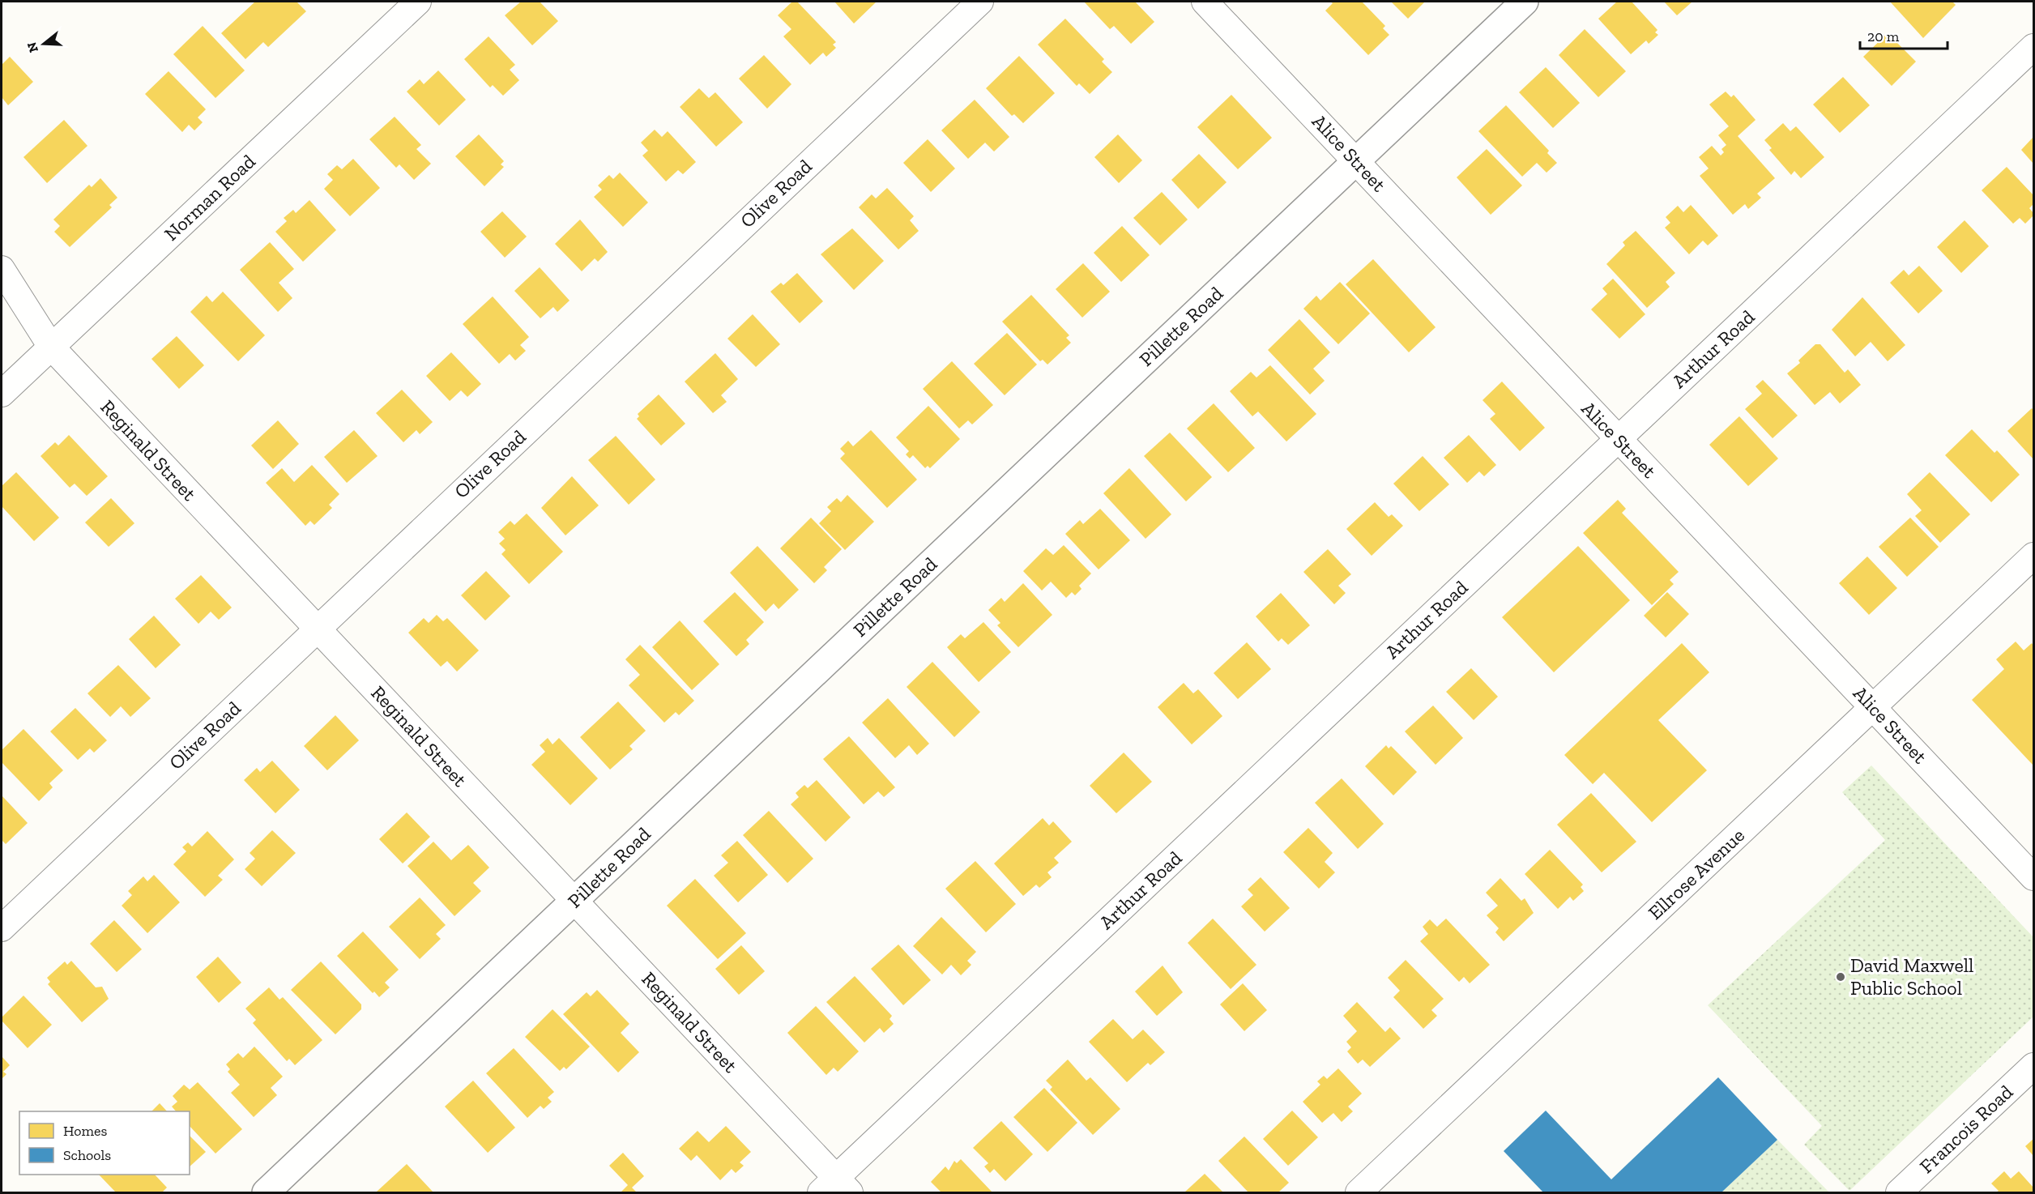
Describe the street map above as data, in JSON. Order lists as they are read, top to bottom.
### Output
{
  "streets": {
    "street": [
      "Alice Street",
      "Olive Road",
      "Norman Road",
      "Pillette Road",
      "Arthur Road",
      "Reginald Street",
      "Ellrose Avenue",
      "Francois Road"
    ]
  },
  "crossings": [
    ["Alice Street", "Pillette Road"],
    ["Alice Street", "Arthur Road"],
    ["Alice Street", "Ellrose Avenue"],
    ["Olive Road", "Reginald Street"],
    ["Norman Road", "Reginald Street"],
    ["Pillette Road", "Reginald Street"],
    ["Arthur Road", "Reginald Street"]
  ],
  "places": ["David Maxwell Public School"],
  "legend": ["Homes", "Schools"],
  "scale_bar": "20 m",
  "north": "left"
}
